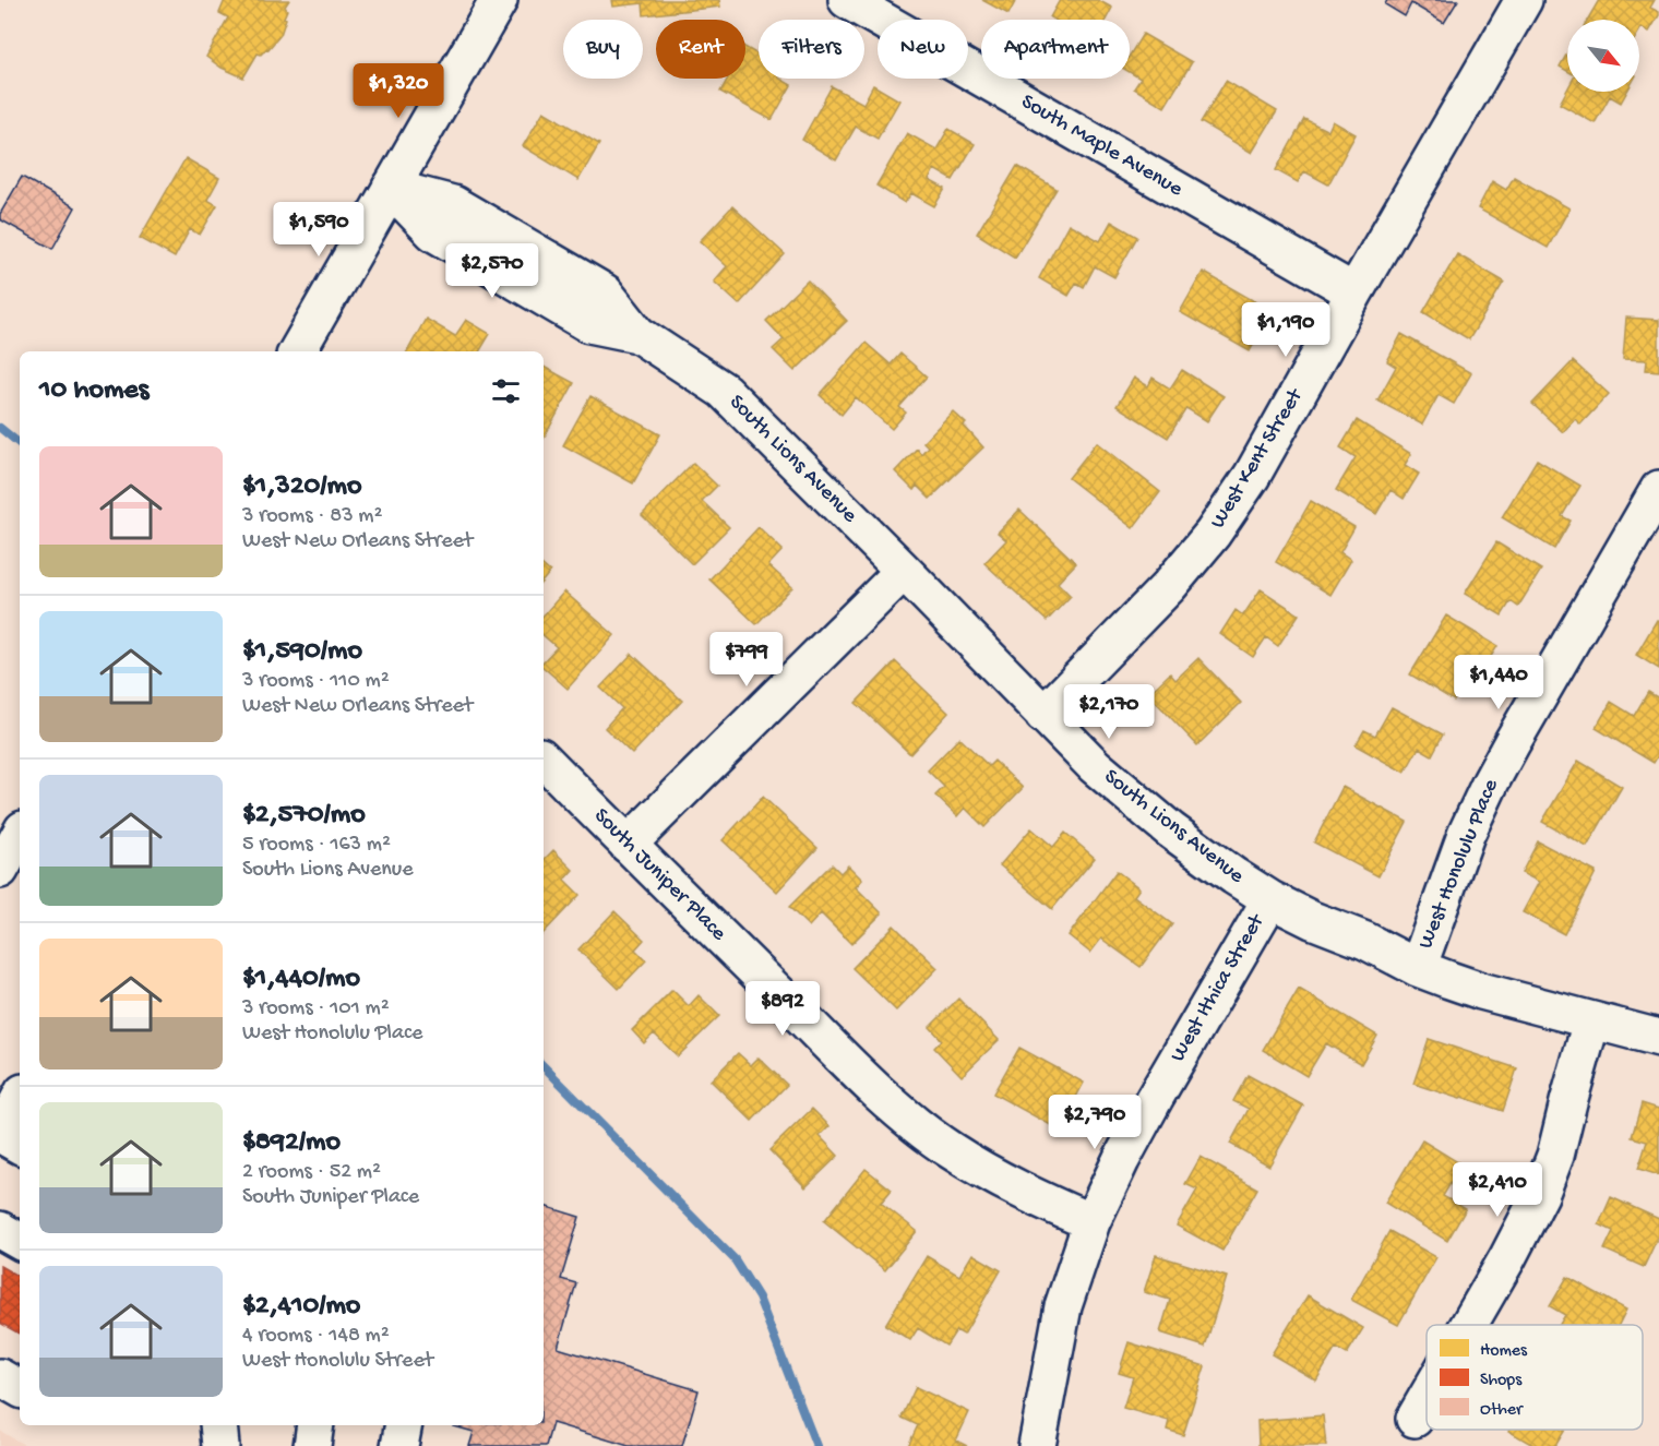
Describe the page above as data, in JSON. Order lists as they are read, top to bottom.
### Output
{
  "streets": {
    "street": [
      "South Maple Avenue",
      "South Lions Avenue",
      "West Kent Street",
      "West Honolulu Place",
      "South Juniper Place",
      "West Ithica Street"
    ]
  },
  "crossings": [
    ["South Maple Avenue", "West Kent Street"],
    ["South Lions Avenue", "West Kent Street"],
    ["South Lions Avenue", "West Honolulu Place"],
    ["South Lions Avenue", "West Ithica Street"],
    ["South Juniper Place", "West Ithica Street"]
  ],
  "legend": ["Homes", "Shops", "Other"],
  "north": "bottom right",
  "page": {
    "chip": [
      "Buy",
      "Rent",
      "Filters",
      "New",
      "Apartment"
    ],
    "price": [
      "$1,320",
      "$1,590",
      "$2,570",
      "$1,190",
      "$799",
      "$1,440",
      "$2,170",
      "$892",
      "$2,790",
      "$2,410"
    ],
    "heading": "10 homes",
    "list": [
      {
        "name": "$1,320/mo",
        "note": "3 rooms · 83 m² · West New Orleans Street"
      },
      {
        "name": "$1,590/mo",
        "note": "3 rooms · 110 m² · West New Orleans Street"
      },
      {
        "name": "$2,570/mo",
        "note": "5 rooms · 163 m² · South Lions Avenue"
      },
      {
        "name": "$1,440/mo",
        "note": "3 rooms · 101 m² · West Honolulu Place"
      },
      {
        "name": "$892/mo",
        "note": "2 rooms · 52 m² · South Juniper Place"
      },
      {
        "name": "$2,410/mo",
        "note": "4 rooms · 148 m² · West Honolulu Street"
      }
    ]
  }
}
